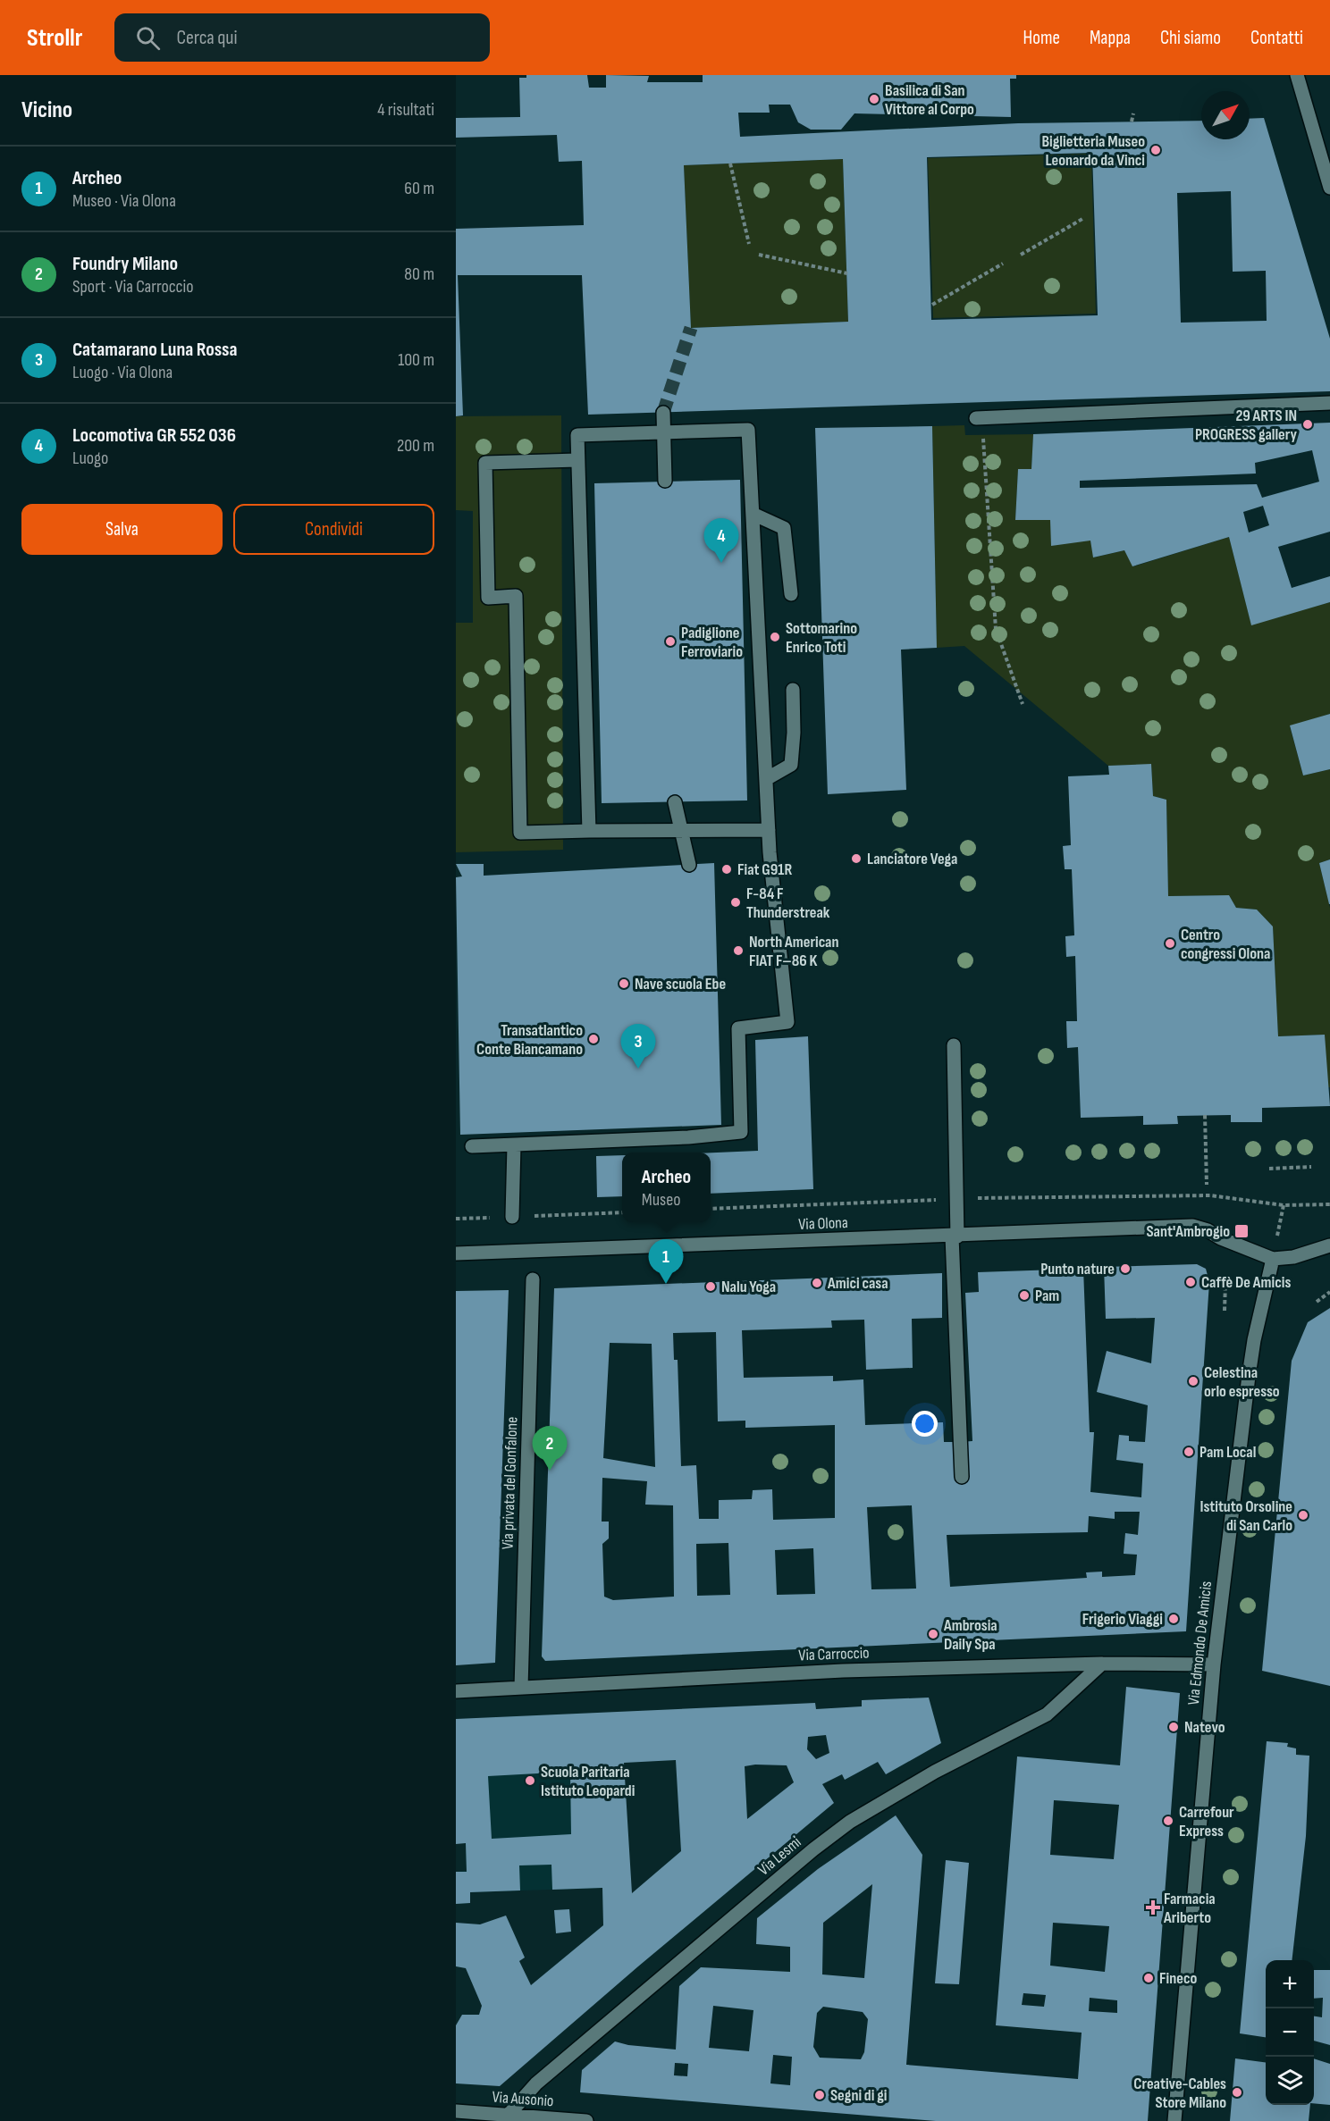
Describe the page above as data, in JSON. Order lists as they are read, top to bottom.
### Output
{
  "streets": {
    "street": [
      "Via Olona",
      "Via privata del Gonfalone",
      "Via Edmondo De Amicis",
      "Via Carroccio",
      "Via Lesmi",
      "Via Ausonio"
    ]
  },
  "crossings": [
    ["Via Olona", "Via Edmondo De Amicis"],
    ["Via privata del Gonfalone", "Via Carroccio"],
    ["Via Edmondo De Amicis", "Via Carroccio"],
    ["Via Carroccio", "Via Lesmi"],
    ["Via Lesmi", "Via Ausonio"]
  ],
  "places": {
    "other": [
      "Basilica di San Vittore al Corpo",
      "Biglietteria Museo Leonardo da Vinci",
      "29 ARTS IN PROGRESS gallery",
      "Sottomarino Enrico Toti",
      "Padiglione Ferroviario",
      "Lanciatore Vega",
      "Fiat G91R",
      "F-84 F Thunderstreak",
      "Centro congressi Olona",
      "North American FIAT F–86 K",
      "Nave scuola Ebe",
      "Transatlantico Conte Biancamano",
      "Punto nature",
      "Caffè De Amicis",
      "Amici casa",
      "Nalu Yoga",
      "Pam",
      "Celestina orlo espresso",
      "Pam Local",
      "Istituto Orsoline di San Carlo",
      "Frigerio Viaggi",
      "Ambrosia Daily Spa",
      "Natevo",
      "Scuola Paritaria Istituto Leopardi",
      "Carrefour Express",
      "Fineco",
      "Creative-Cables Store Milano",
      "Segni di gi"
    ],
    "transit": ["Sant'Ambrogio"],
    "health": ["Farmacia Ariberto"]
  },
  "north": "top right",
  "page": {
    "header": "Strollr",
    "search": "Cerca qui",
    "nav": [
      "Home",
      "Mappa",
      "Chi siamo",
      "Contatti"
    ],
    "heading": ["Vicino", "4 risultati"],
    "list": [
      {
        "mark": "1",
        "name": "Archeo",
        "note": "Museo · Via Olona",
        "value": "60 m"
      },
      {
        "mark": "2",
        "name": "Foundry Milano",
        "note": "Sport · Via Carroccio",
        "value": "80 m"
      },
      {
        "mark": "3",
        "name": "Catamarano Luna Rossa",
        "note": "Luogo · Via Olona",
        "value": "100 m"
      },
      {
        "mark": "4",
        "name": "Locomotiva GR 552 036",
        "note": "Luogo",
        "value": "200 m"
      }
    ],
    "buttons": ["Salva", "Condividi"],
    "pins": [
      "4",
      "3",
      "1",
      "2"
    ],
    "popup": ["Archeo", "Museo"],
    "map_buttons": ["+", "−"]
  }
}
